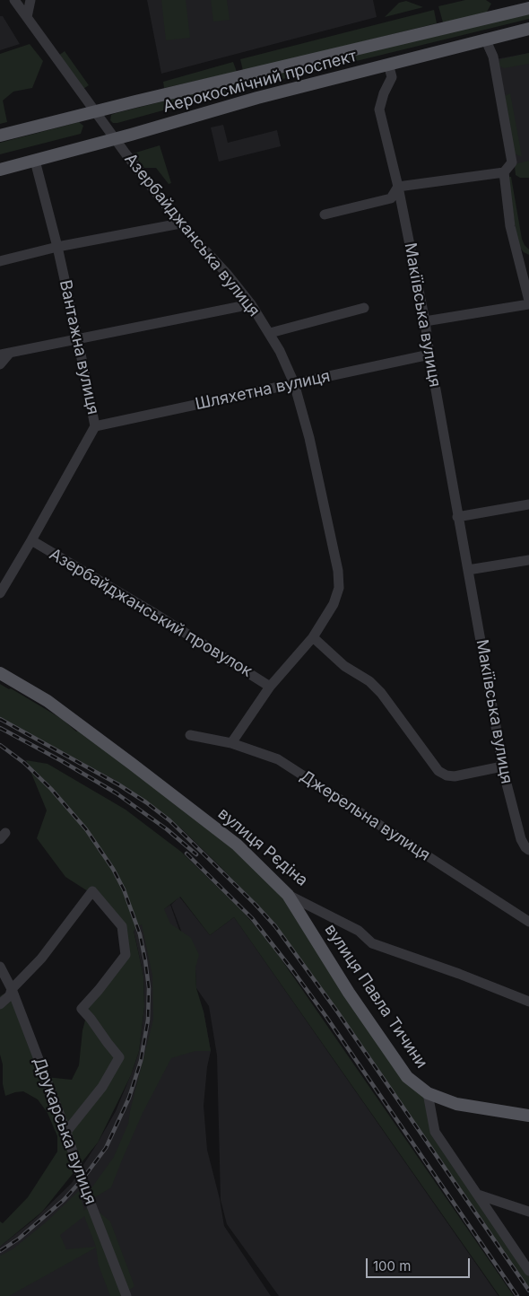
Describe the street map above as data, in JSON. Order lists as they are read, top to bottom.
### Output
{
  "streets": {
    "main road": ["Аерокосмічний проспект", "вулиця Рєдіна", "вулиця Павла Тичини"],
    "street": [
      "Азербайджанська вулиця",
      "Макіївська вулиця",
      "Вантажна вулиця",
      "Шляхетна вулиця",
      "Азербайджанський провулок",
      "Джерельна вулиця",
      "Друкарська вулиця"
    ]
  },
  "crossings": [
    ["Аерокосмічний проспект", "Азербайджанська вулиця"],
    ["Аерокосмічний проспект", "Макіївська вулиця"],
    ["Аерокосмічний проспект", "Вантажна вулиця"],
    ["Азербайджанська вулиця", "Шляхетна вулиця"],
    ["Азербайджанська вулиця", "Азербайджанський провулок"],
    ["Азербайджанська вулиця", "Джерельна вулиця"],
    ["Макіївська вулиця", "Шляхетна вулиця"],
    ["Вантажна вулиця", "Шляхетна вулиця"],
    ["Вантажна вулиця", "Азербайджанський провулок"],
    ["вулиця Рєдіна", "вулиця Павла Тичини"]
  ],
  "scale_bar": "100 m"
}
